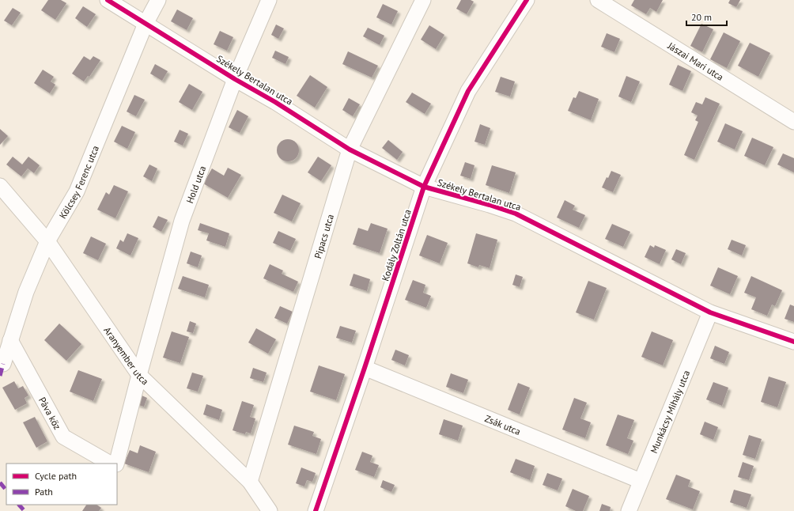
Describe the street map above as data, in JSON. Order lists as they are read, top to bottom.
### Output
{
  "streets": {
    "street": [
      "Jászai Mari utca",
      "Székely Bertalan utca",
      "Kölcsey Ferenc utca",
      "Hold utca",
      "Pipacs utca",
      "Kodály Zoltán utca",
      "Aranyember utca",
      "Munkácsy Mihály utca",
      "Páva köz",
      "Zsák utca"
    ]
  },
  "crossings": [
    ["Székely Bertalan utca", "Kölcsey Ferenc utca"],
    ["Székely Bertalan utca", "Hold utca"],
    ["Székely Bertalan utca", "Pipacs utca"],
    ["Székely Bertalan utca", "Kodály Zoltán utca"],
    ["Székely Bertalan utca", "Munkácsy Mihály utca"],
    ["Kölcsey Ferenc utca", "Aranyember utca"],
    ["Kölcsey Ferenc utca", "Páva köz"],
    ["Hold utca", "Aranyember utca"],
    ["Pipacs utca", "Aranyember utca"],
    ["Kodály Zoltán utca", "Zsák utca"],
    ["Munkácsy Mihály utca", "Zsák utca"]
  ],
  "legend": ["Cycle path", "Path"],
  "scale_bar": "20 m"
}
